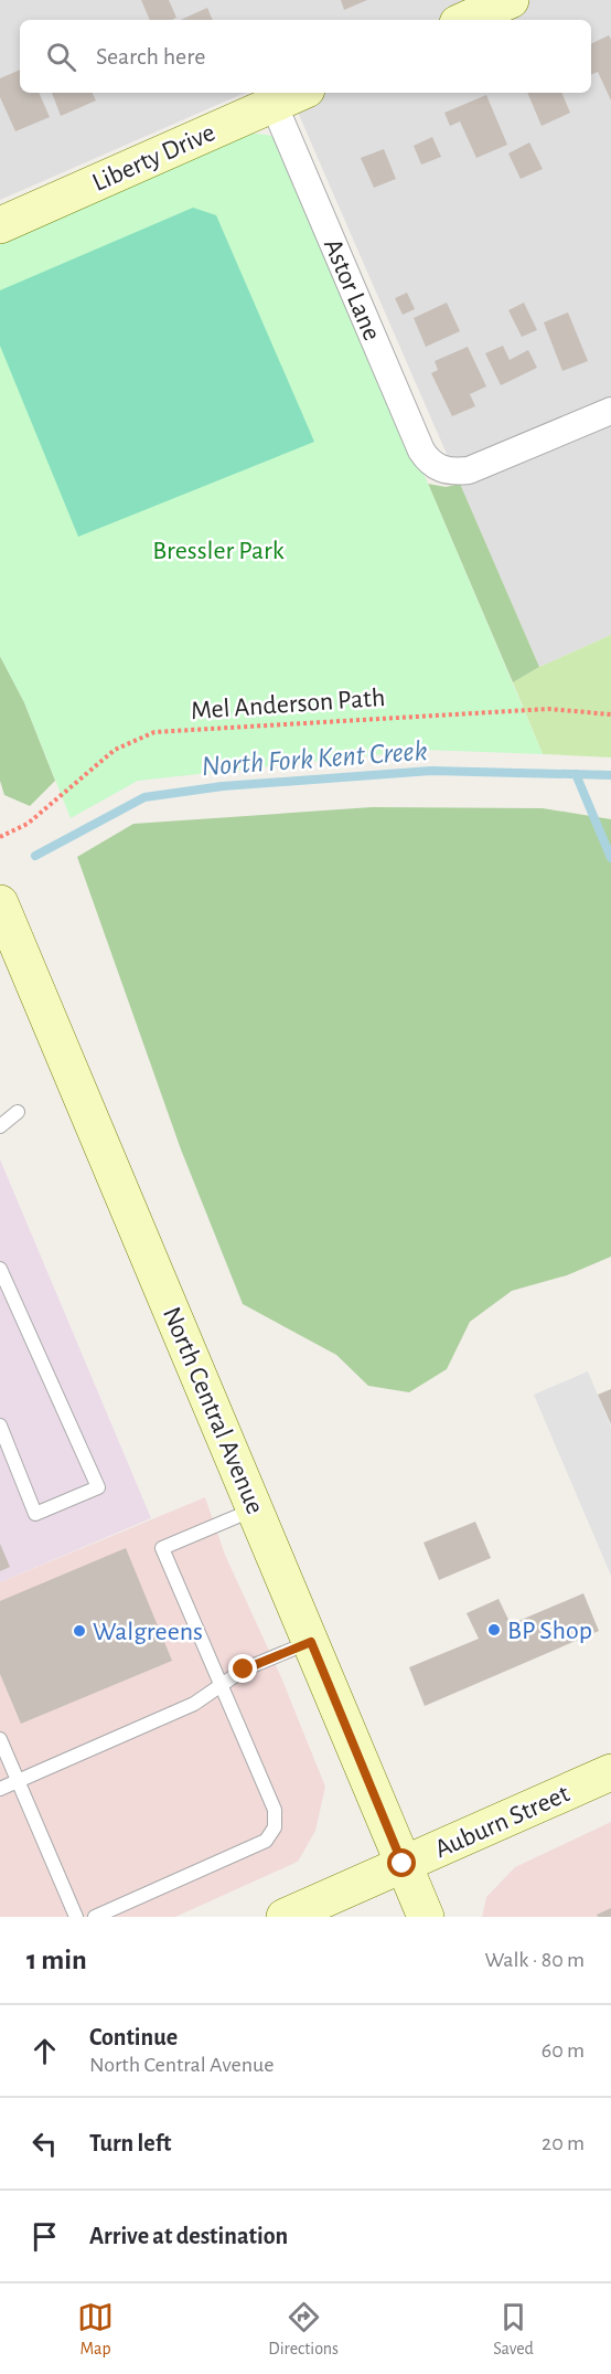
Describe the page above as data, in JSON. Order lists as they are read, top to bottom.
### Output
{
  "streets": {
    "main road": ["Liberty Drive", "North Central Avenue", "Auburn Street"],
    "street": ["Astor Lane"],
    "path": ["Mel Anderson Path"]
  },
  "crossings": [
    ["Liberty Drive", "Astor Lane"],
    ["North Central Avenue", "Auburn Street"]
  ],
  "water": ["North Fork Kent Creek"],
  "parks": ["Bressler Park"],
  "places": ["BP Shop", "Walgreens"],
  "page": {
    "search": "Search here",
    "heading": ["1 min", "Walk · 80 m"],
    "list": [
      ["Continue", "North Central Avenue", "60 m"],
      ["Turn left", "20 m"],
      "Arrive at destination"
    ],
    "nav": ["Map", "Directions", "Saved"]
  }
}
